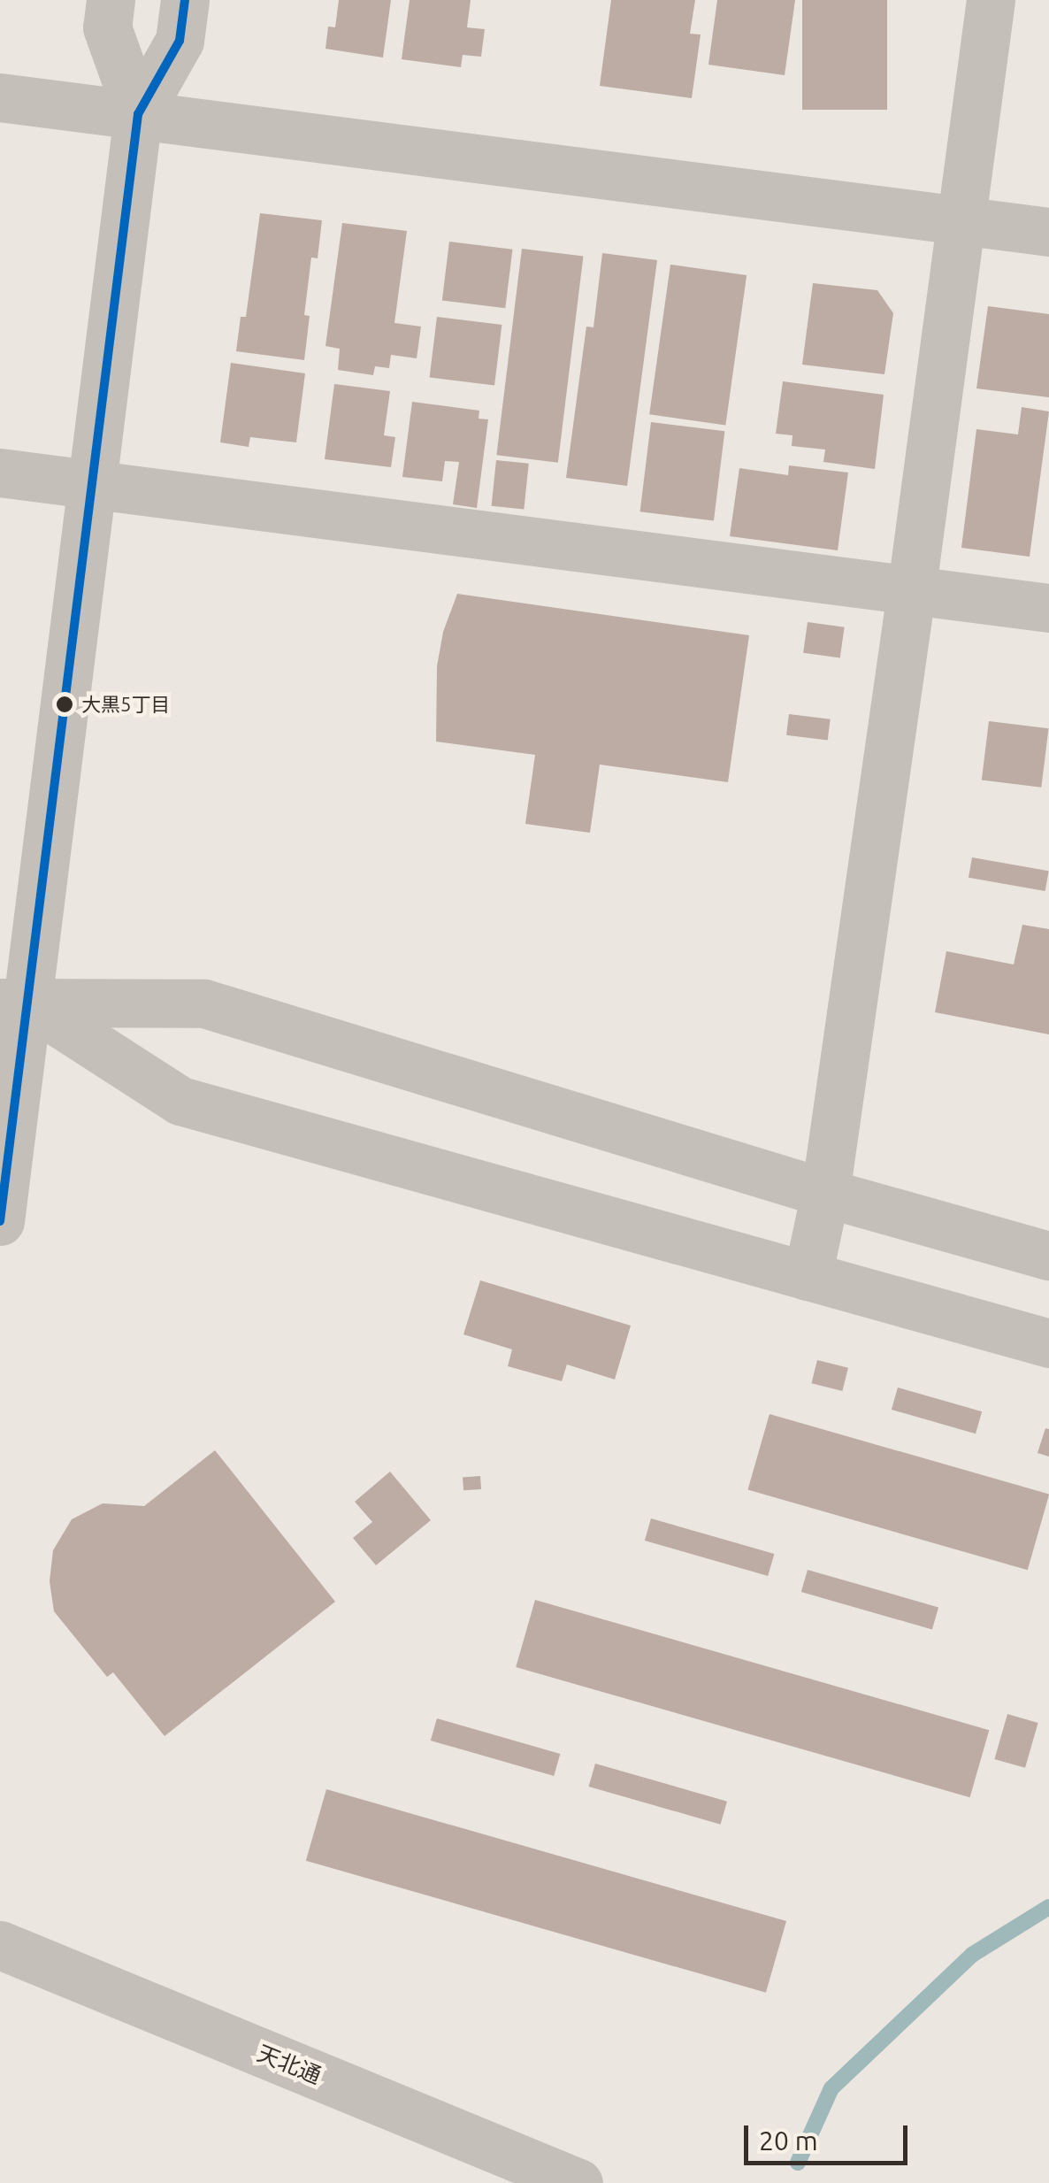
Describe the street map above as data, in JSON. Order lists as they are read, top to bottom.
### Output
{
  "streets": {
    "street": ["天北通"]
  },
  "places": ["大黒5丁目"],
  "scale_bar": "20 m"
}
